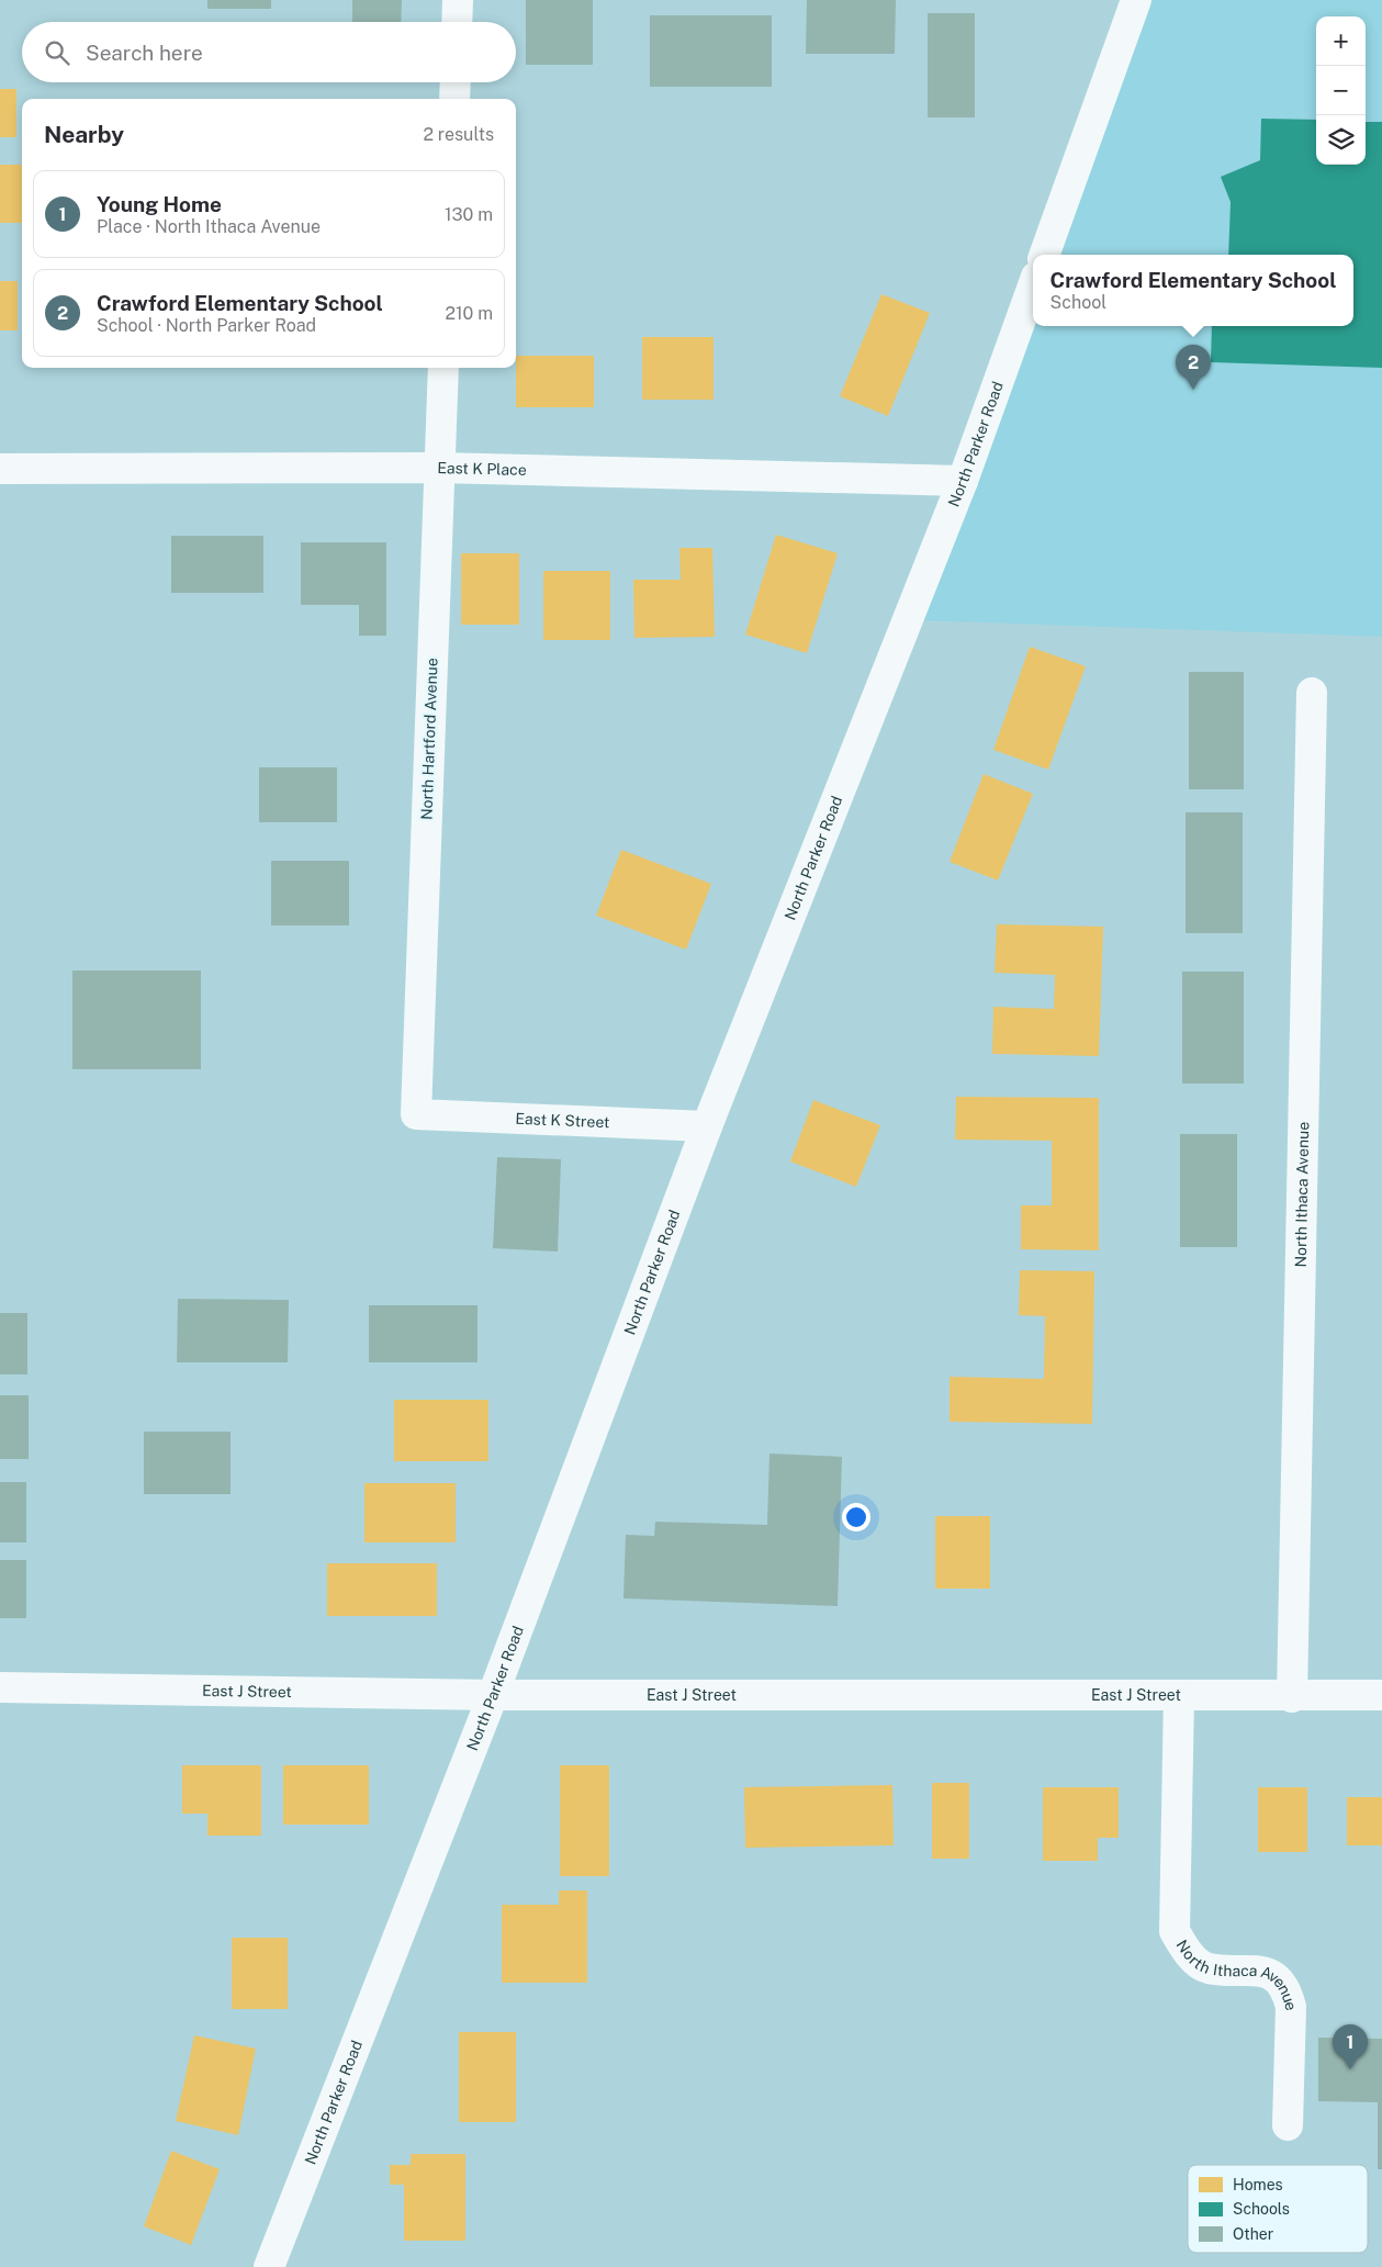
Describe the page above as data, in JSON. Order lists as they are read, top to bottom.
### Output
{
  "streets": {
    "street": [
      "North Parker Road",
      "East K Place",
      "North Hartford Avenue",
      "East K Street",
      "North Ithaca Avenue",
      "East J Street"
    ]
  },
  "crossings": [
    ["North Parker Road", "East K Place"],
    ["North Parker Road", "East K Street"],
    ["North Parker Road", "East J Street"],
    ["East K Place", "North Hartford Avenue"],
    ["North Hartford Avenue", "East K Street"],
    ["North Ithaca Avenue", "East J Street"]
  ],
  "legend": ["Homes", "Schools", "Other"],
  "page": {
    "map_buttons": ["+", "−"],
    "search": "Search here",
    "heading": ["Nearby", "2 results"],
    "list": [
      {
        "mark": "1",
        "name": "Young Home",
        "note": "Place · North Ithaca Avenue",
        "value": "130 m"
      },
      {
        "mark": "2",
        "name": "Crawford Elementary School",
        "note": "School · North Parker Road",
        "value": "210 m"
      }
    ],
    "popup": ["Crawford Elementary School", "School"],
    "pins": ["2", "1"]
  }
}
